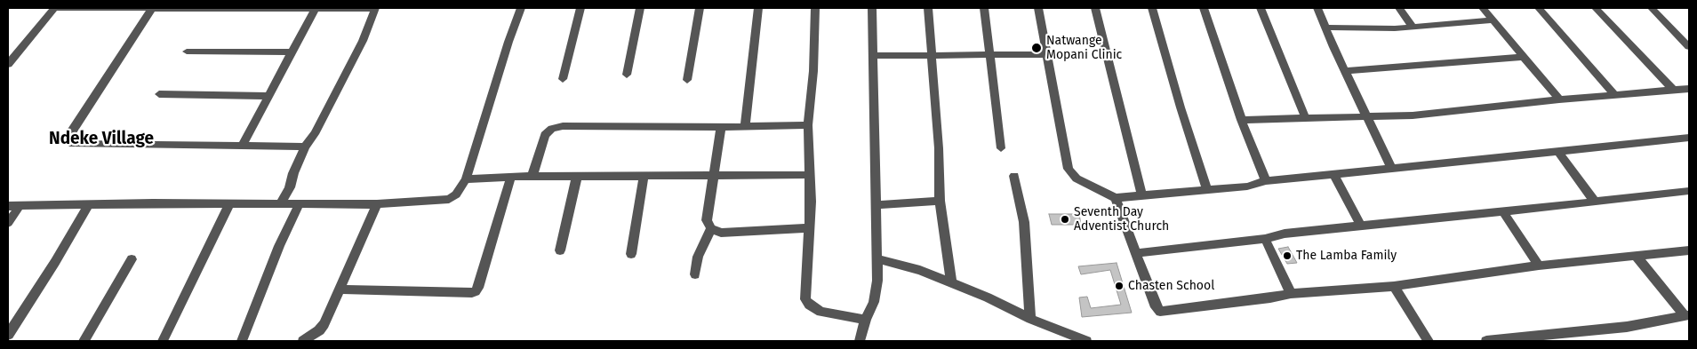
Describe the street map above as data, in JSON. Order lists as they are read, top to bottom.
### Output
{
  "districts": ["Ndeke Village"],
  "places": [
    "Natwange Mopani Clinic",
    "Seventh Day Adventist Church",
    "The Lamba Family",
    "Chasten School"
  ]
}
